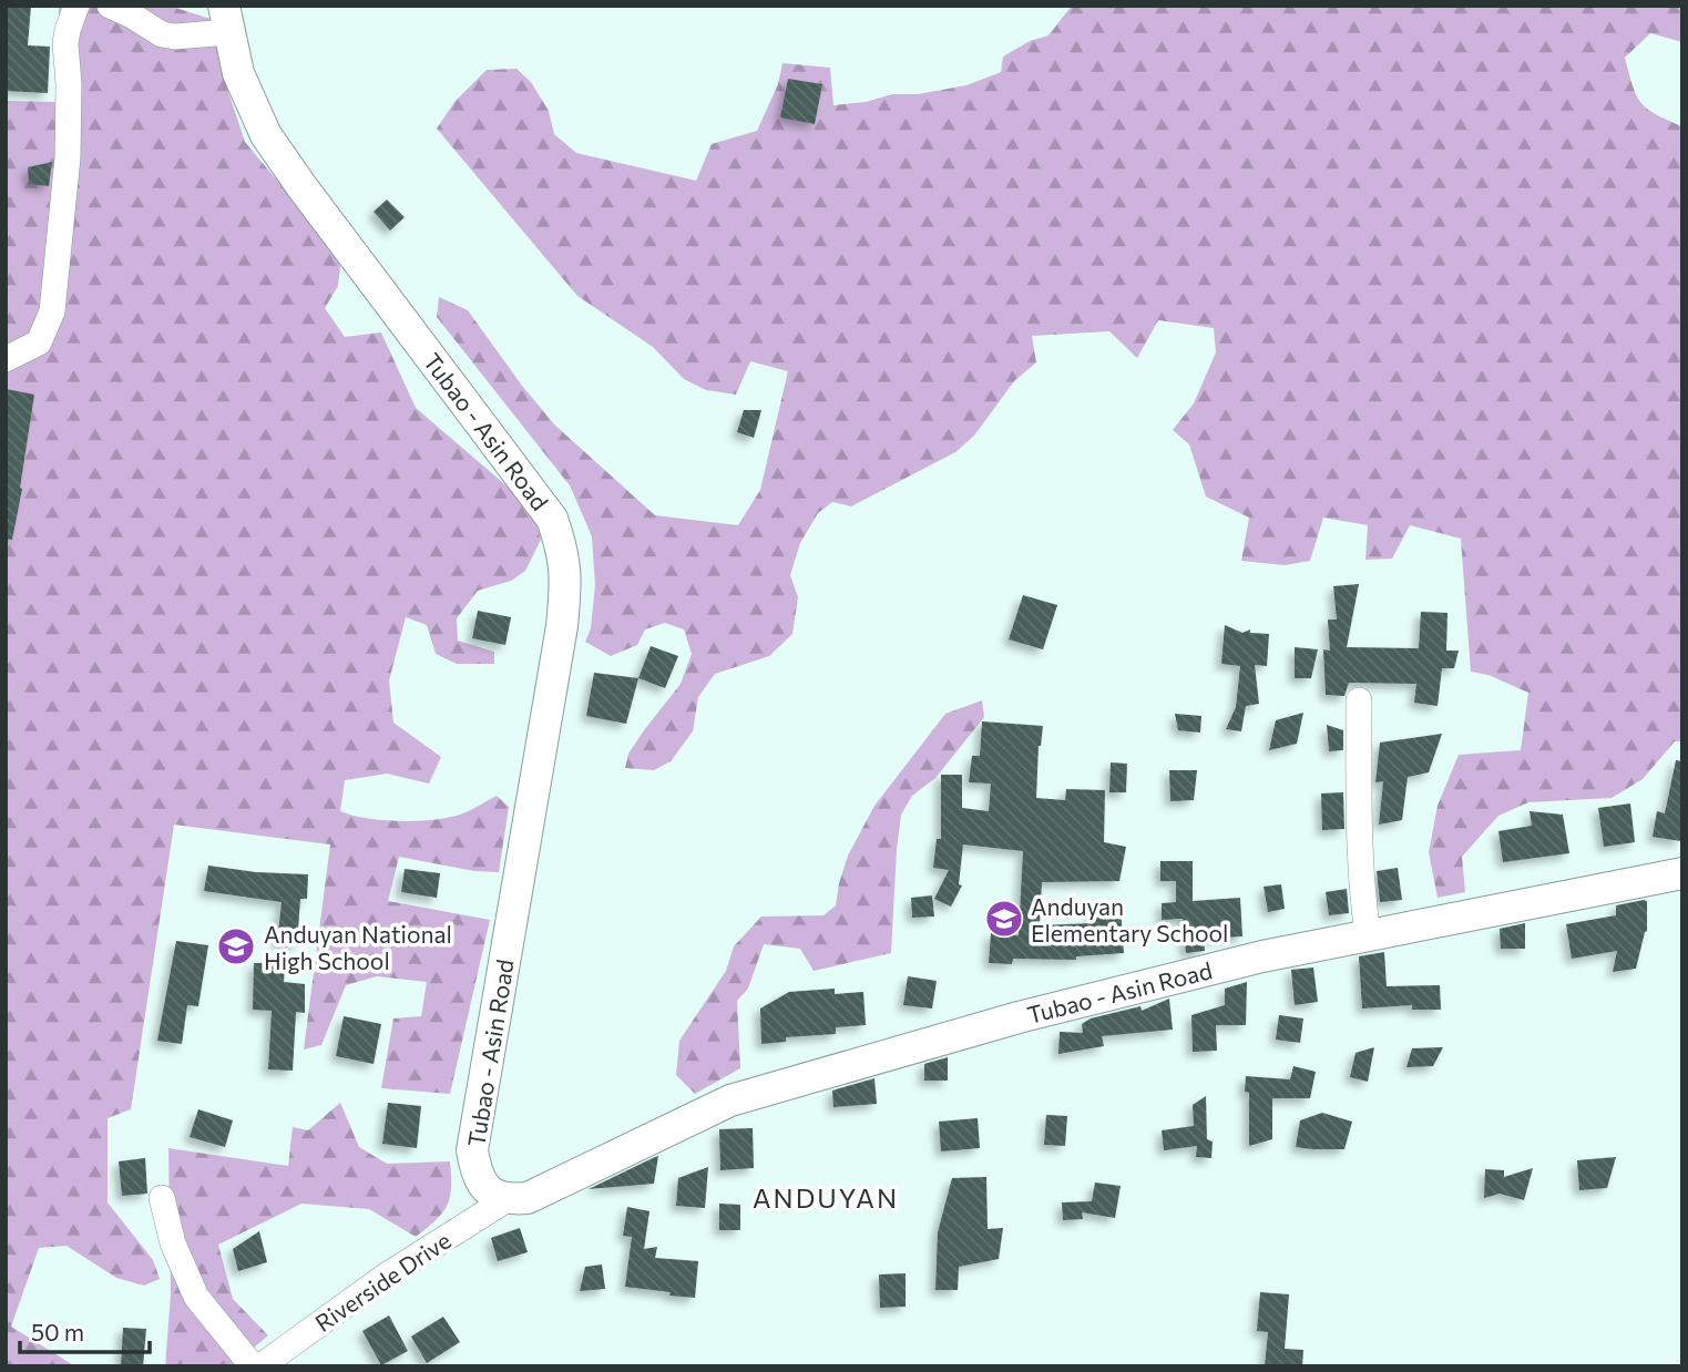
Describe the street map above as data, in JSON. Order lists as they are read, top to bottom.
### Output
{
  "streets": {
    "main road": ["Tubao - Asin Road"],
    "street": ["Riverside Drive"]
  },
  "crossings": [
    ["Tubao - Asin Road", "Riverside Drive"]
  ],
  "districts": ["ANDUYAN"],
  "places": {
    "school or university": ["Anduyan Elementary School", "Anduyan National High School"]
  },
  "scale_bar": "50 m"
}
